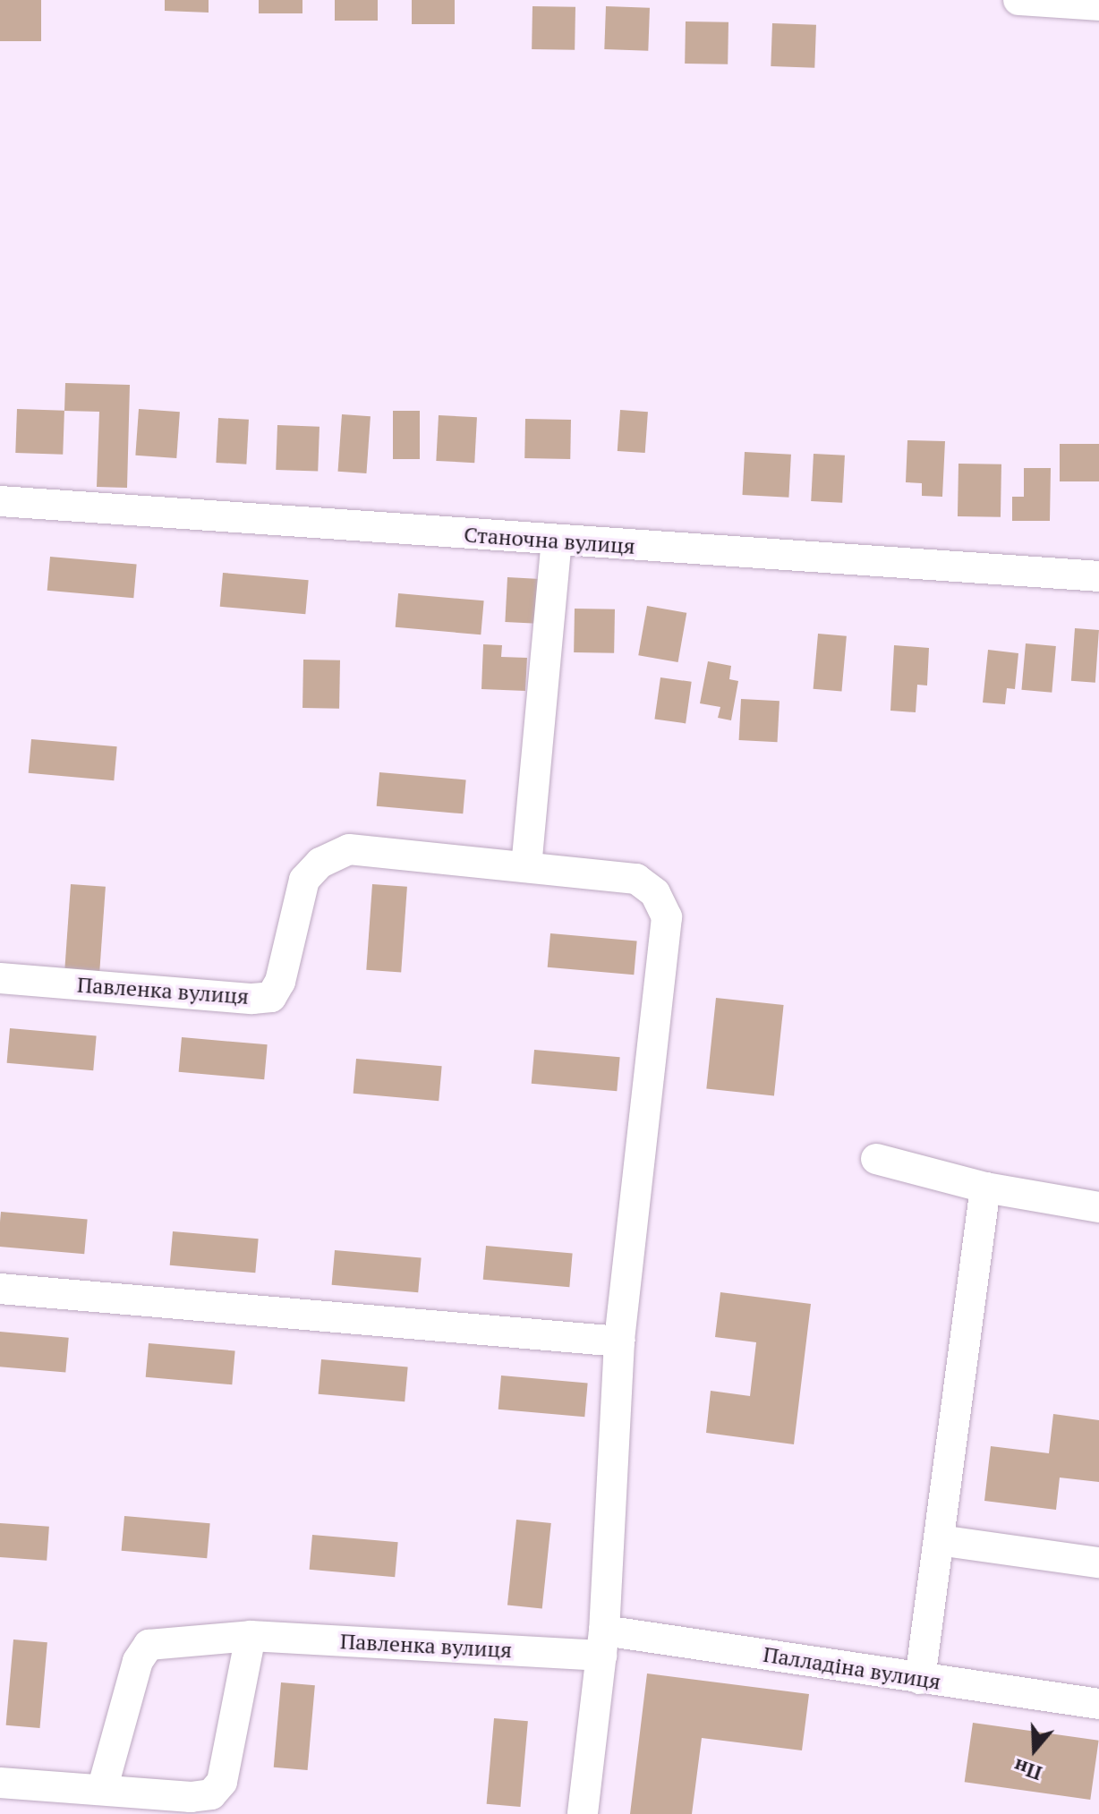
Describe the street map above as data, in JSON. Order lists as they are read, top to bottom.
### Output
{
  "streets": {
    "street": ["Станочна вулиця", "Павленка вулиця", "Палладіна вулиця"]
  },
  "crossings": [
    ["Павленка вулиця", "Палладіна вулиця"]
  ],
  "north": "bottom"
}
